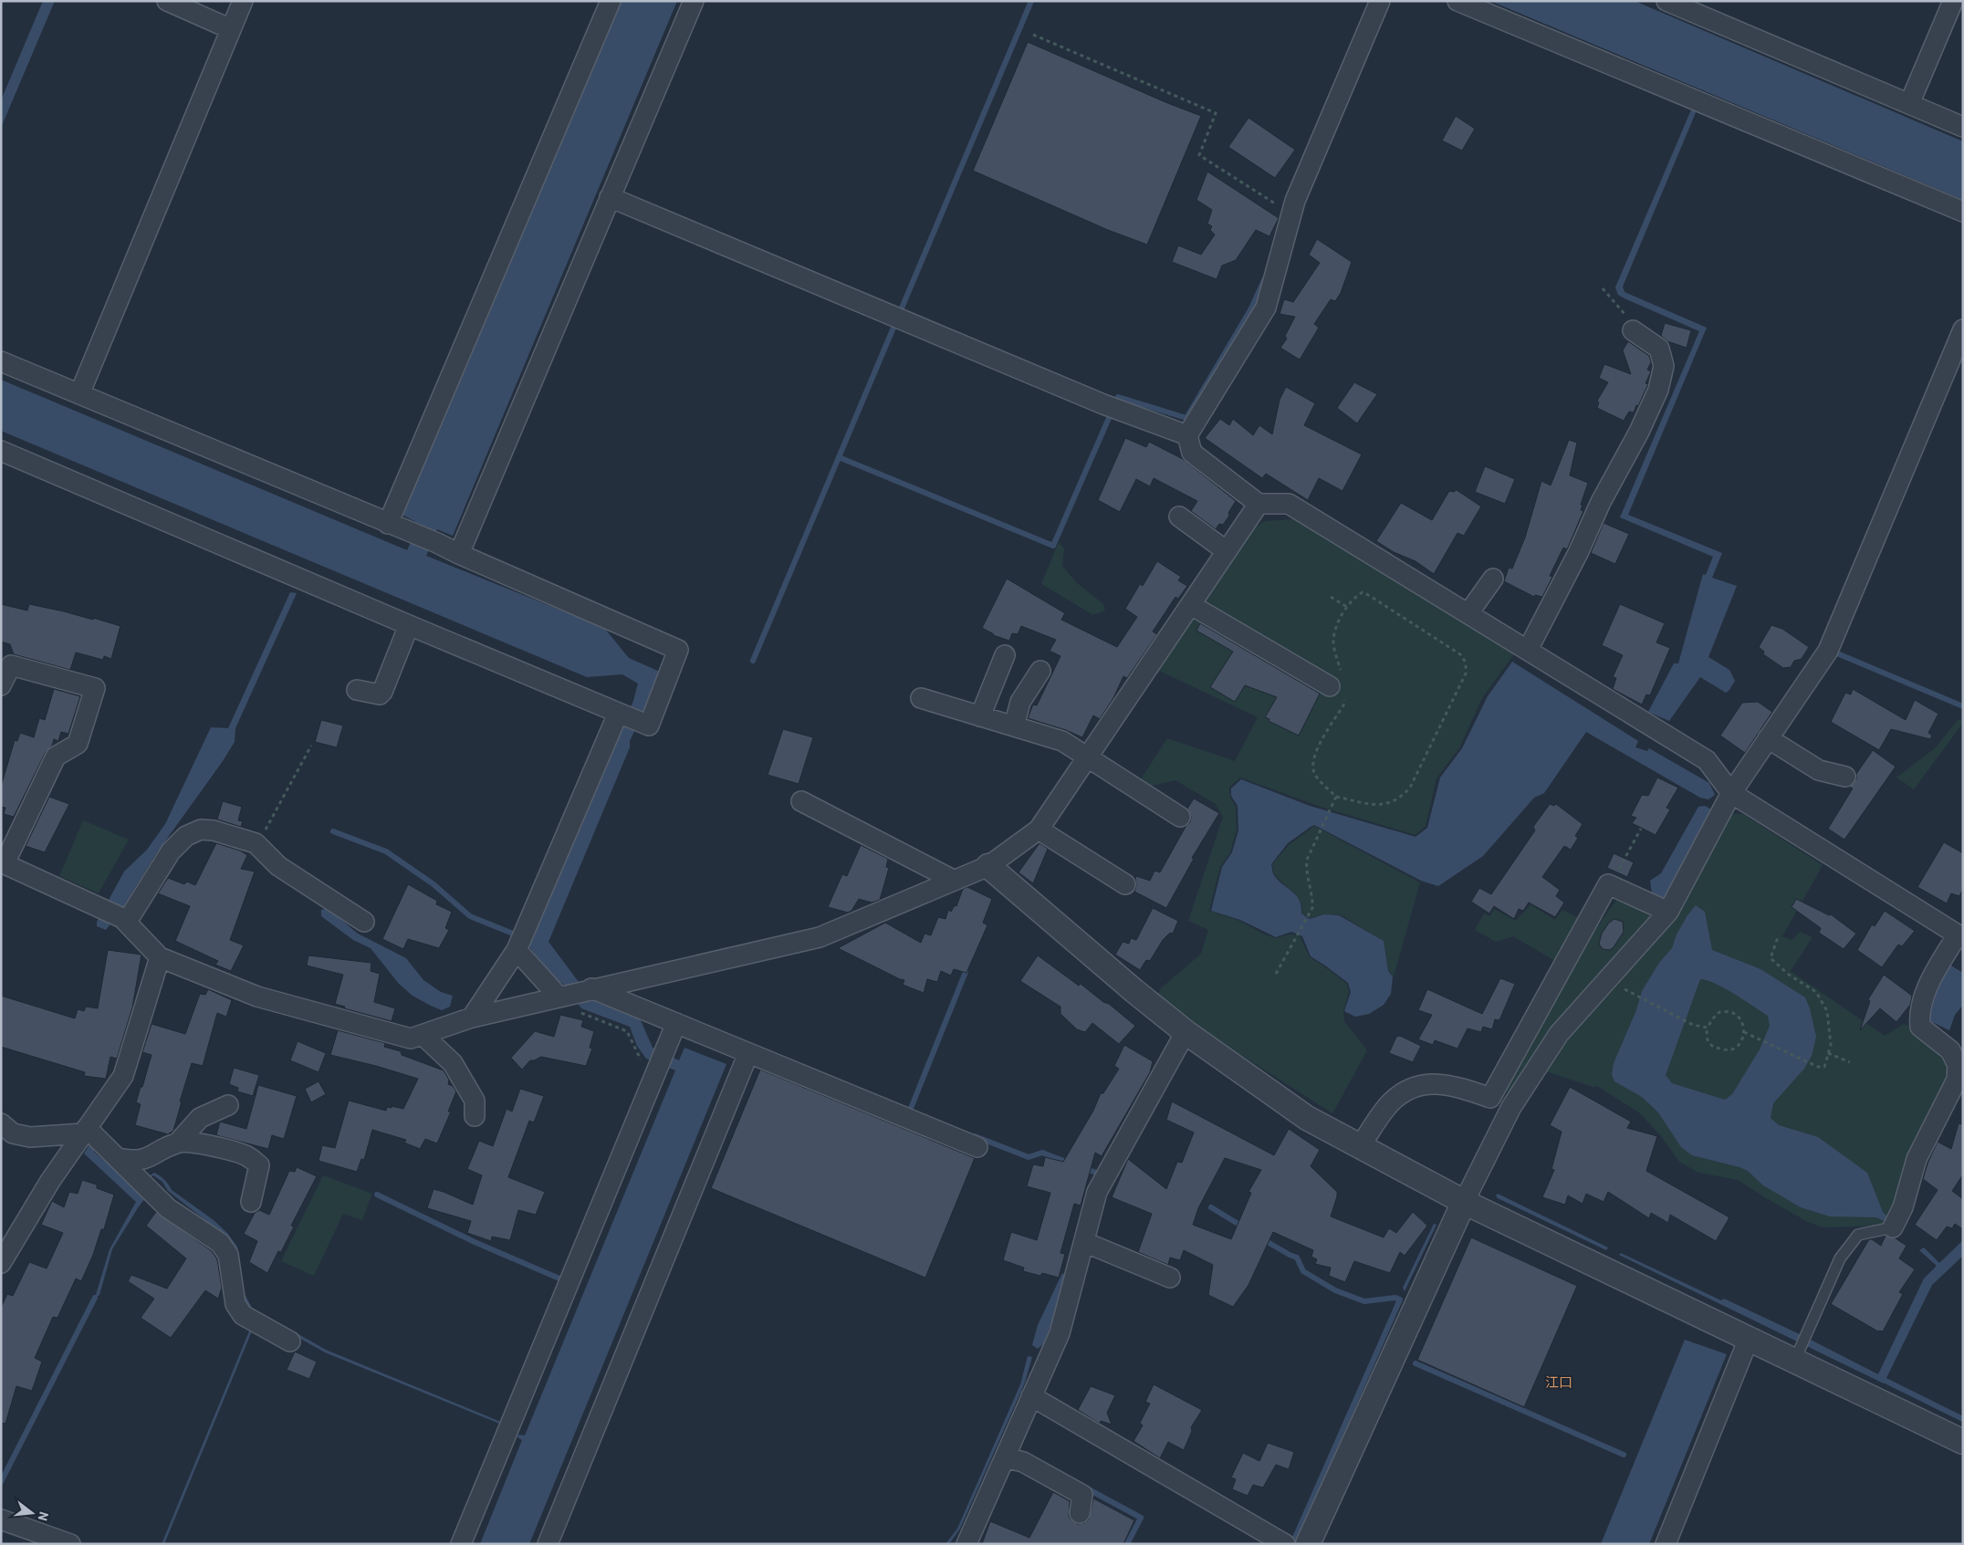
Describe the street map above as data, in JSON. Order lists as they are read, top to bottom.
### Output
{
  "districts": ["江口"],
  "north": "right"
}
